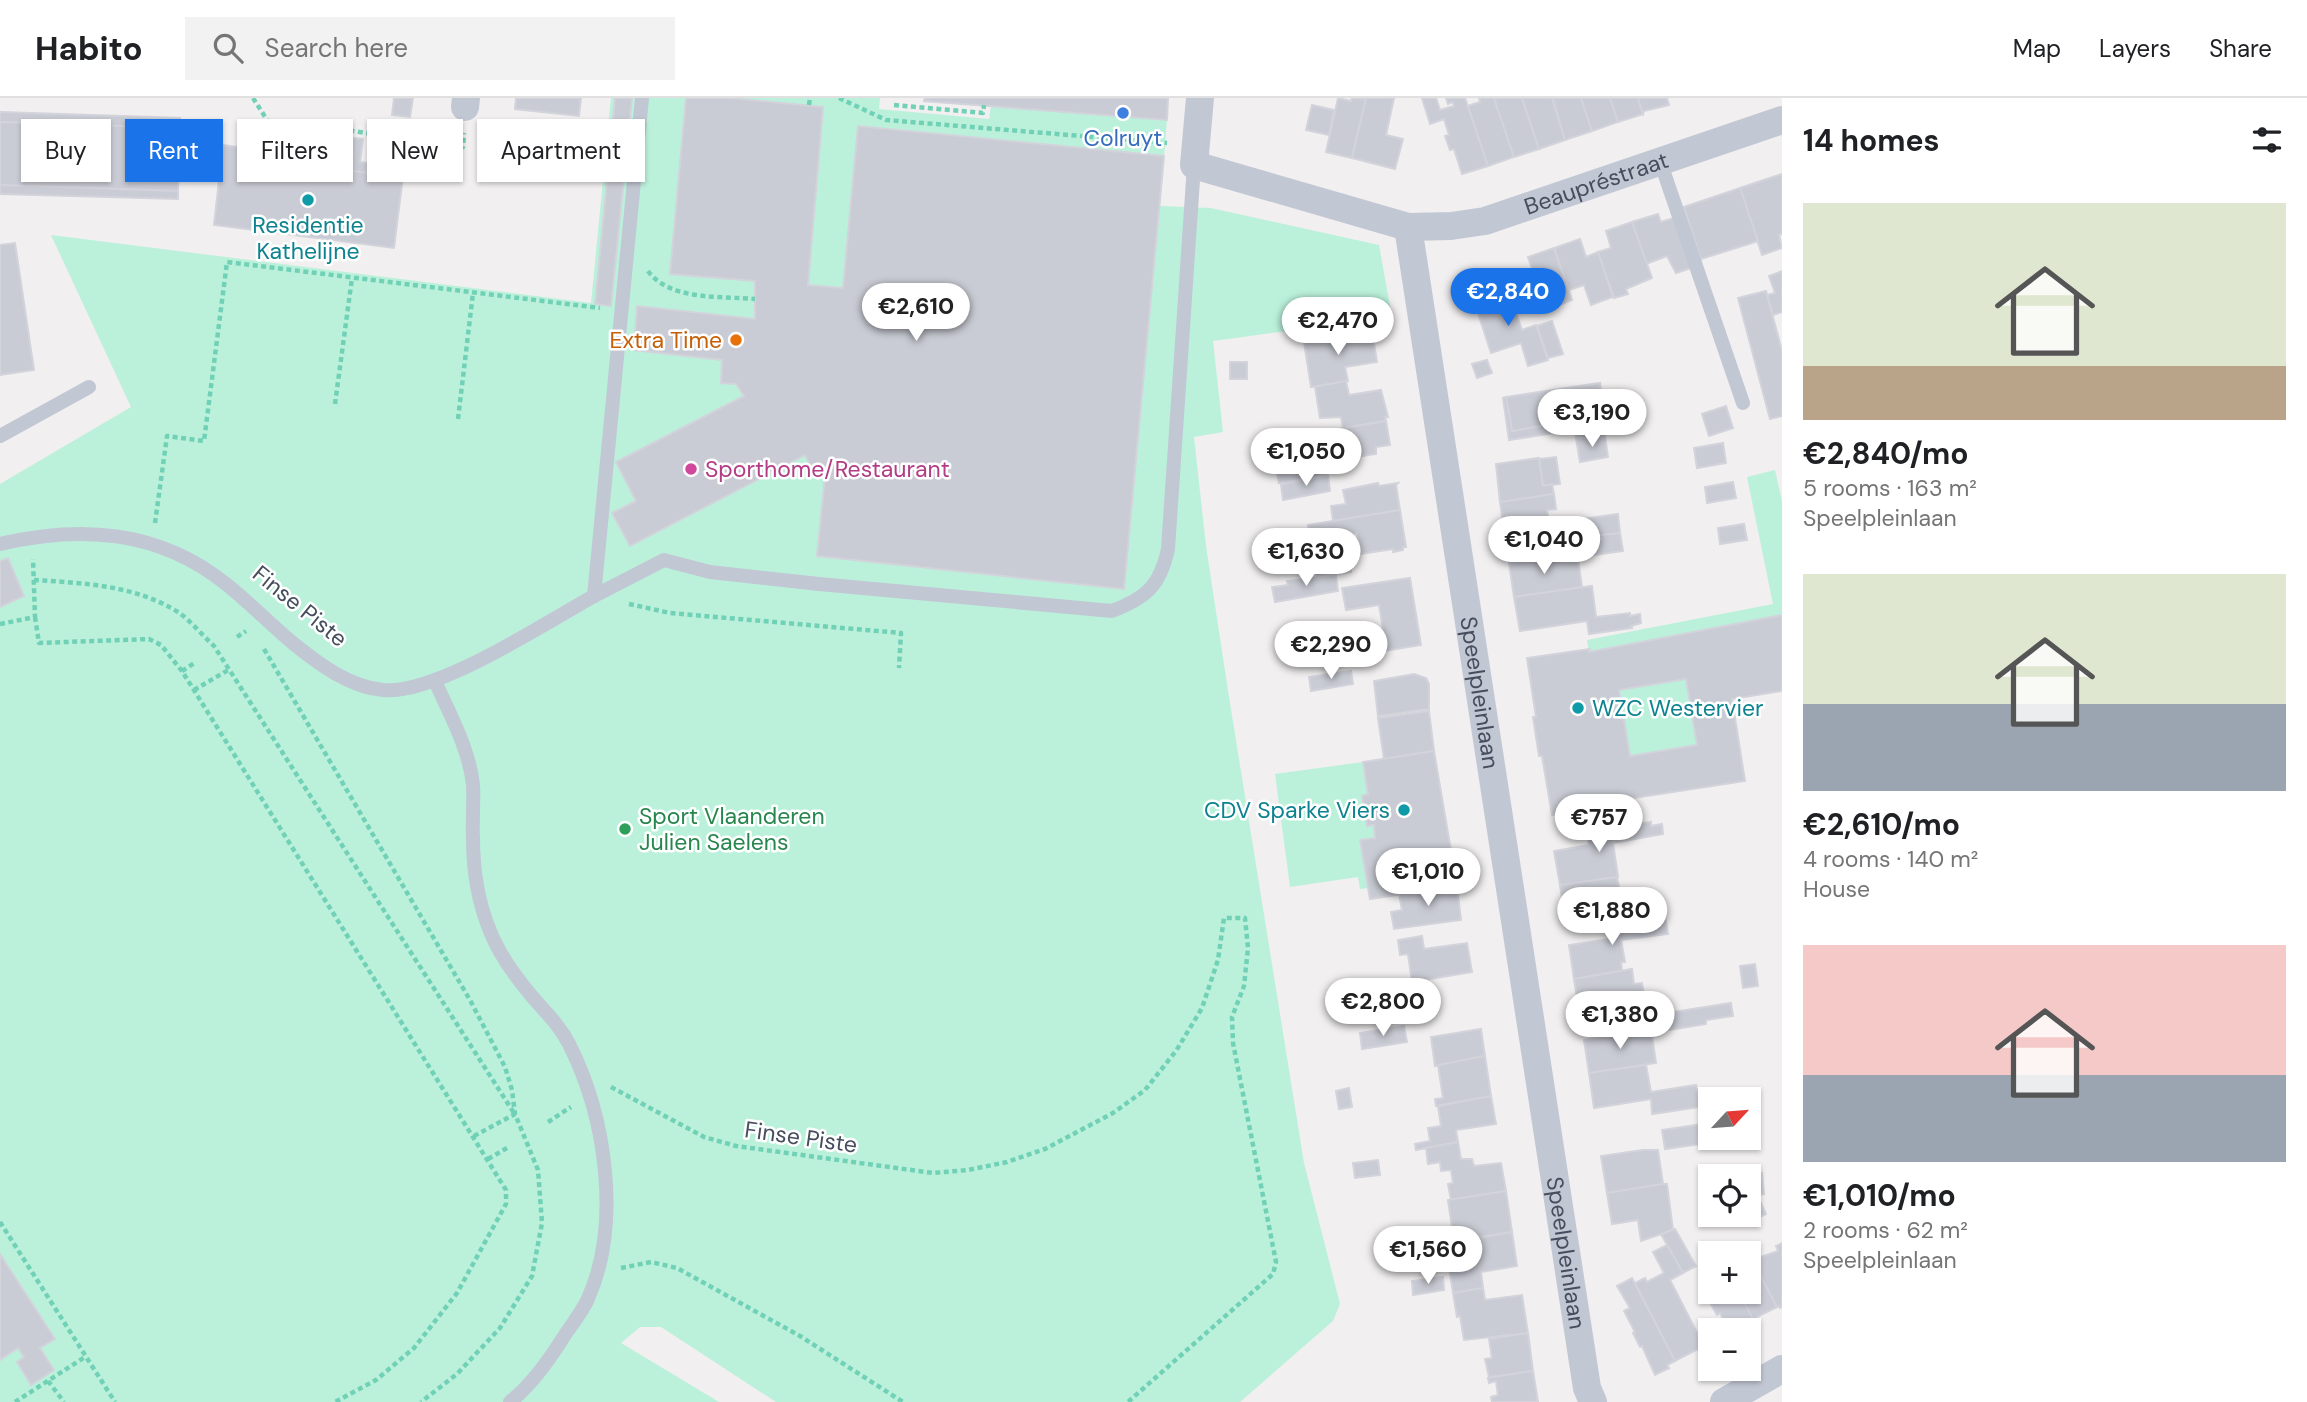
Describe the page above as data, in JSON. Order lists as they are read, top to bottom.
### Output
{
  "streets": {
    "street": ["Beaupréstraat", "Speelpleinlaan"],
    "path": ["Finse Piste"]
  },
  "crossings": [
    ["Beaupréstraat", "Speelpleinlaan"]
  ],
  "places": [
    "Colruyt",
    "Residentie Kathelijne",
    "Extra Time",
    "Sporthome/Restaurant",
    "WZC Westervier",
    "CDV Sparke Viers",
    "Sport Vlaanderen Julien Saelens"
  ],
  "north": "top right",
  "page": {
    "header": "Habito",
    "search": "Search here",
    "nav": ["Map", "Layers", "Share"],
    "heading": "14 homes",
    "chip": [
      "Buy",
      "Rent",
      "Filters",
      "New",
      "Apartment"
    ],
    "list": [
      {
        "name": "€2,840/mo",
        "note": "5 rooms · 163 m² · Speelpleinlaan"
      },
      {
        "name": "€2,610/mo",
        "note": "4 rooms · 140 m² · House"
      },
      {
        "name": "€1,010/mo",
        "note": "2 rooms · 62 m² · Speelpleinlaan"
      }
    ],
    "price": [
      "€2,840",
      "€2,610",
      "€2,470",
      "€3,190",
      "€1,050",
      "€1,040",
      "€1,630",
      "€2,290",
      "€757",
      "€1,010",
      "€1,880",
      "€2,800",
      "€1,380",
      "€1,560"
    ],
    "map_buttons": ["+", "−"]
  }
}
